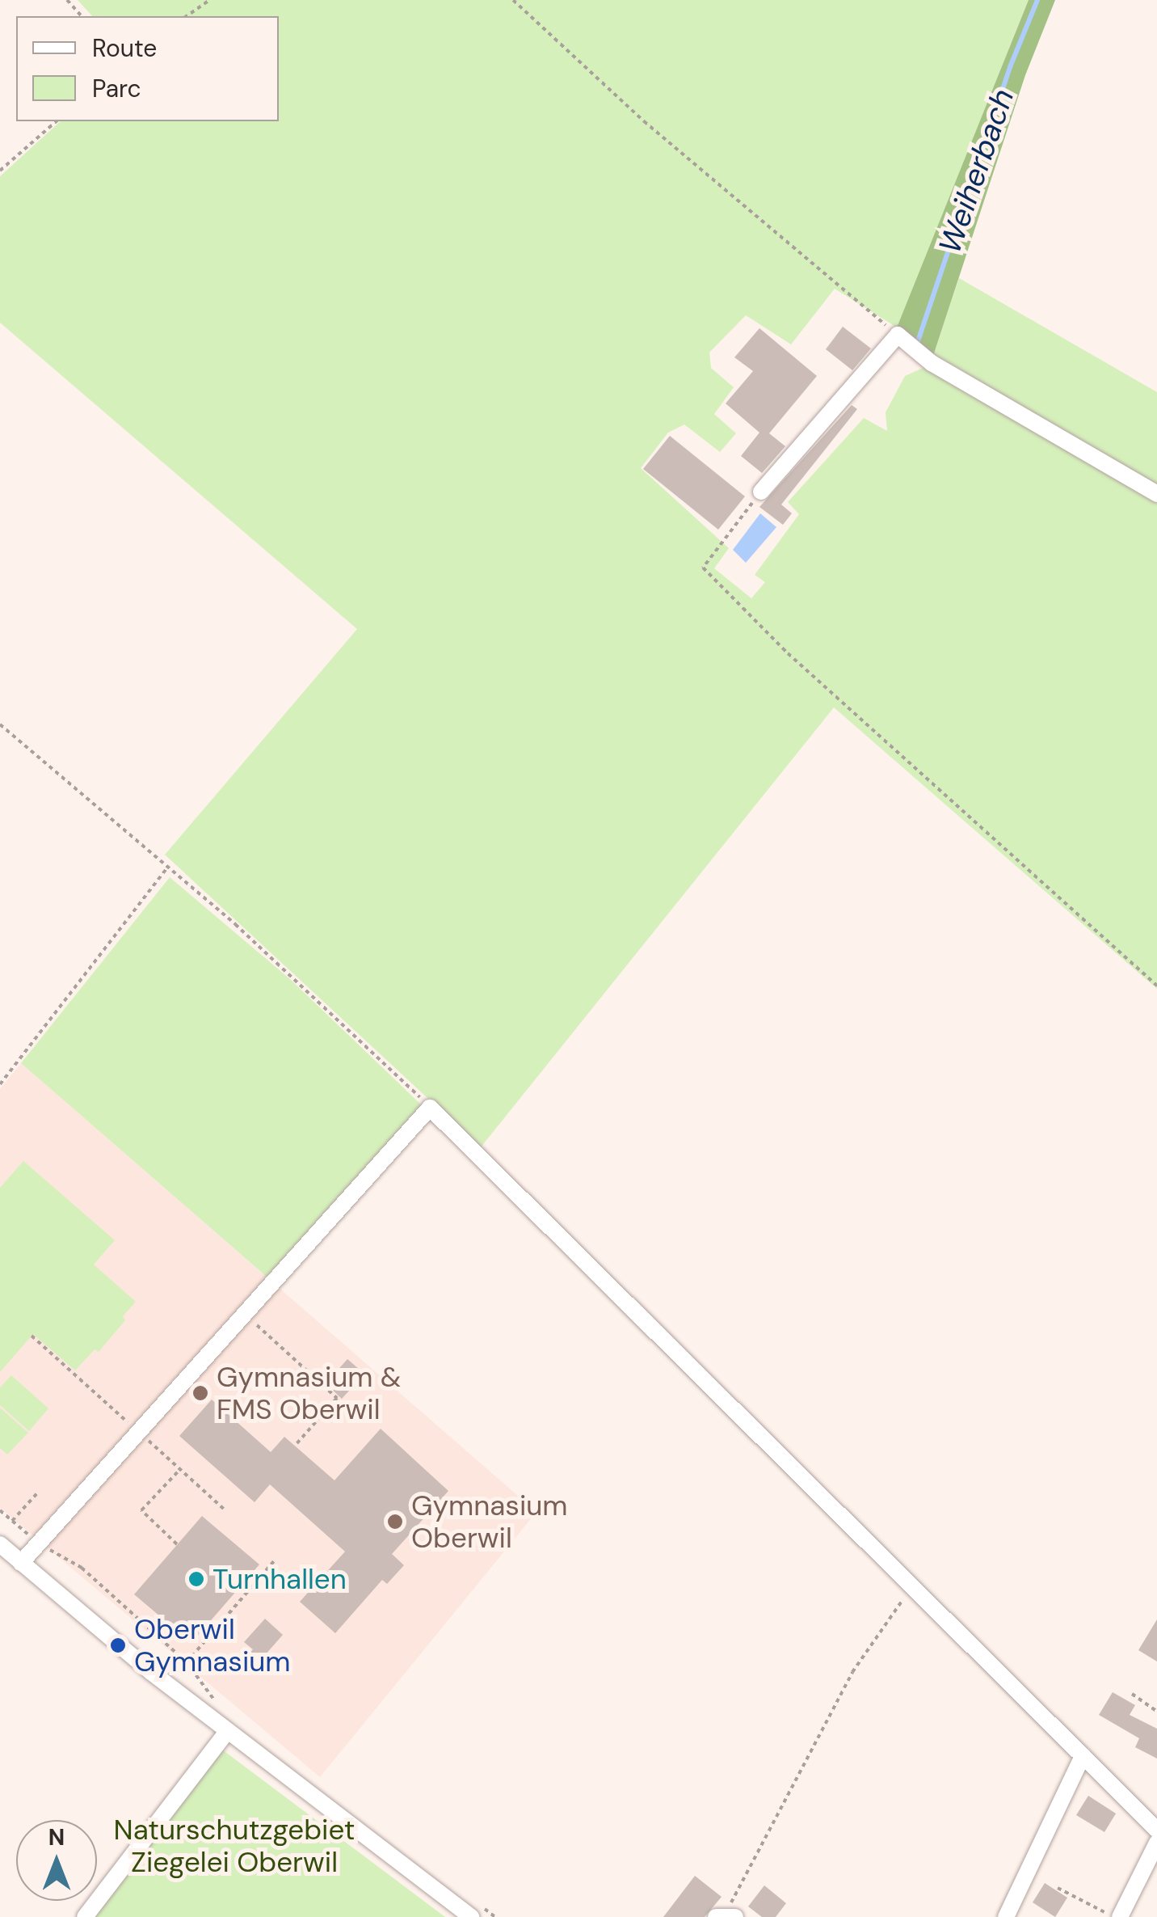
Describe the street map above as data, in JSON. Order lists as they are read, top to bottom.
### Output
{
  "water": ["Weiherbach"],
  "parks": ["Naturschutzgebiet Ziegelei Oberwil"],
  "places": [
    "Gymnasium & FMS Oberwil",
    "Gymnasium Oberwil",
    "Turnhallen",
    "Oberwil Gymnasium"
  ],
  "legend": ["Route", "Parc"],
  "north": "top"
}
